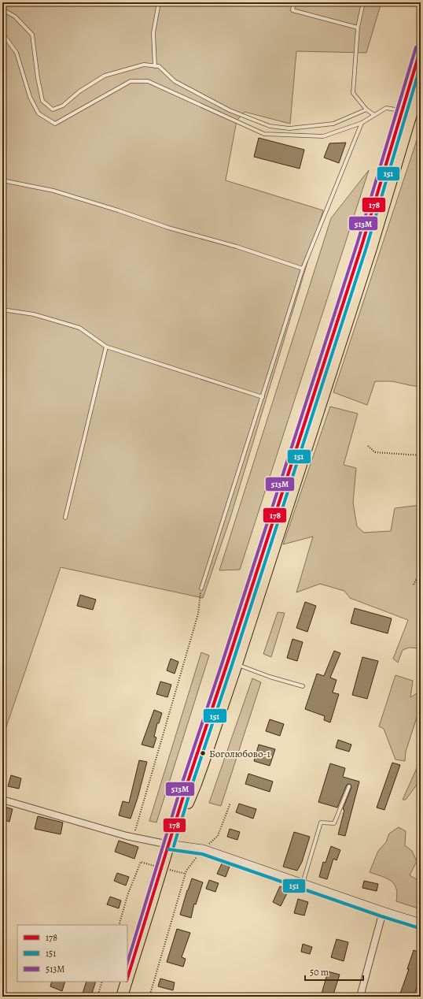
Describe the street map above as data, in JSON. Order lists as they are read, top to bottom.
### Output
{
  "places": ["Боголюбово-1"],
  "lines": ["transit line 513М", "transit line 178", "transit line 151"],
  "legend": ["178", "151", "513М"],
  "scale_bar": "50 m"
}
